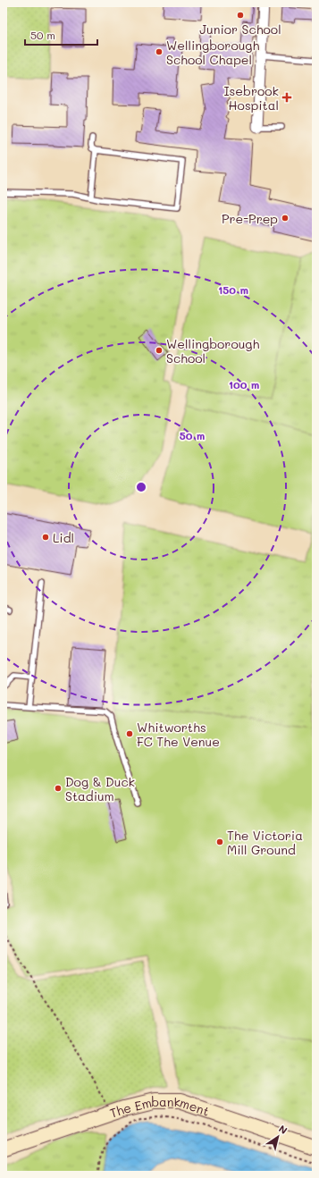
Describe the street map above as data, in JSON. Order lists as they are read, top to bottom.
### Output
{
  "streets": {
    "main road": ["The Embankment"]
  },
  "places": {
    "other": [
      "Junior School",
      "Wellingborough School Chapel",
      "Pre-Prep",
      "Wellingborough School",
      "Lidl",
      "Whitworths FC The Venue",
      "Dog & Duck Stadium",
      "The Victoria Mill Ground"
    ],
    "health": ["Isebrook Hospital"]
  },
  "scale_bar": "50 m",
  "north": "top right",
  "rings": ["150 m", "100 m", "50 m"]
}
